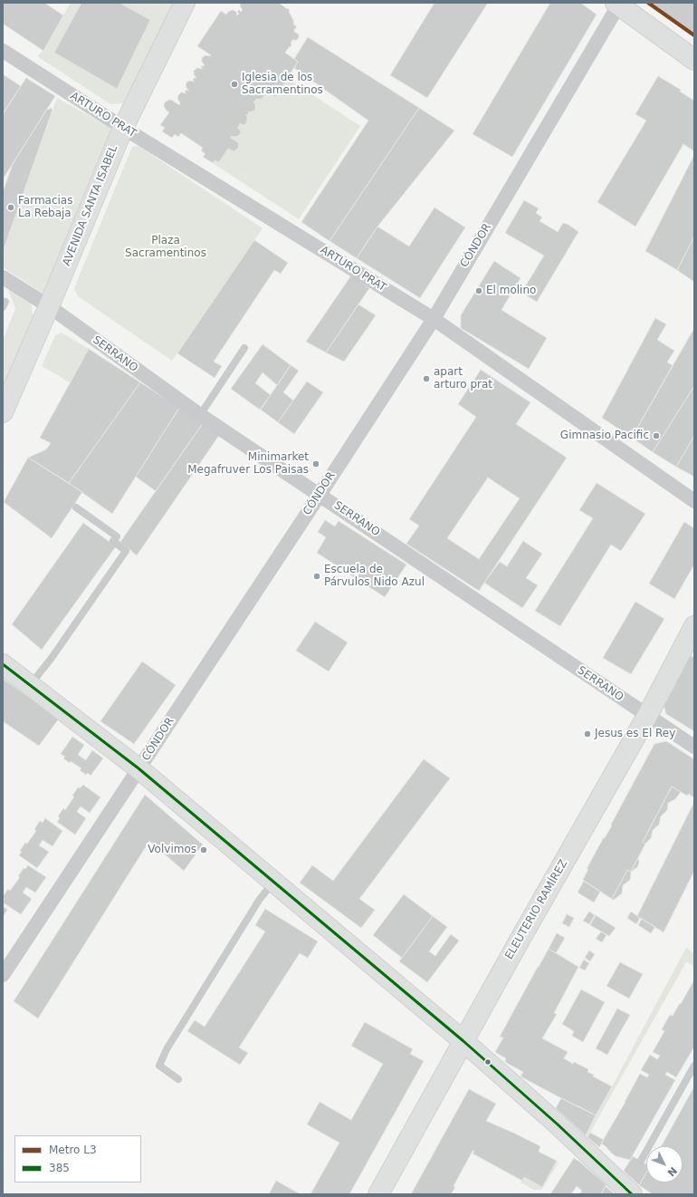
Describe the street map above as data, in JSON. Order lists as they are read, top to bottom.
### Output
{
  "streets": {
    "main road": ["AVENIDA SANTA ISABEL", "ELEUTERIO RAMÍREZ"],
    "street": ["ARTURO PRAT", "CÓNDOR", "SERRANO"]
  },
  "crossings": [
    ["ARTURO PRAT", "AVENIDA SANTA ISABEL"],
    ["ARTURO PRAT", "CÓNDOR"],
    ["AVENIDA SANTA ISABEL", "SERRANO"],
    ["CÓNDOR", "SERRANO"],
    ["SERRANO", "ELEUTERIO RAMÍREZ"]
  ],
  "parks": ["Plaza Sacramentinos"],
  "places": [
    "Iglesia de los Sacramentinos",
    "Farmacias La Rebaja",
    "El molino",
    "apart arturo prat",
    "Gimnasio Pacific",
    "Minimarket Megafruver Los Paisas",
    "Escuela de Párvulos Nido Azul",
    "Jesus es El Rey",
    "Volvimos"
  ],
  "lines": ["metro line L3", "transit line 385"],
  "legend": ["Metro L3", "385"],
  "north": "bottom right"
}
